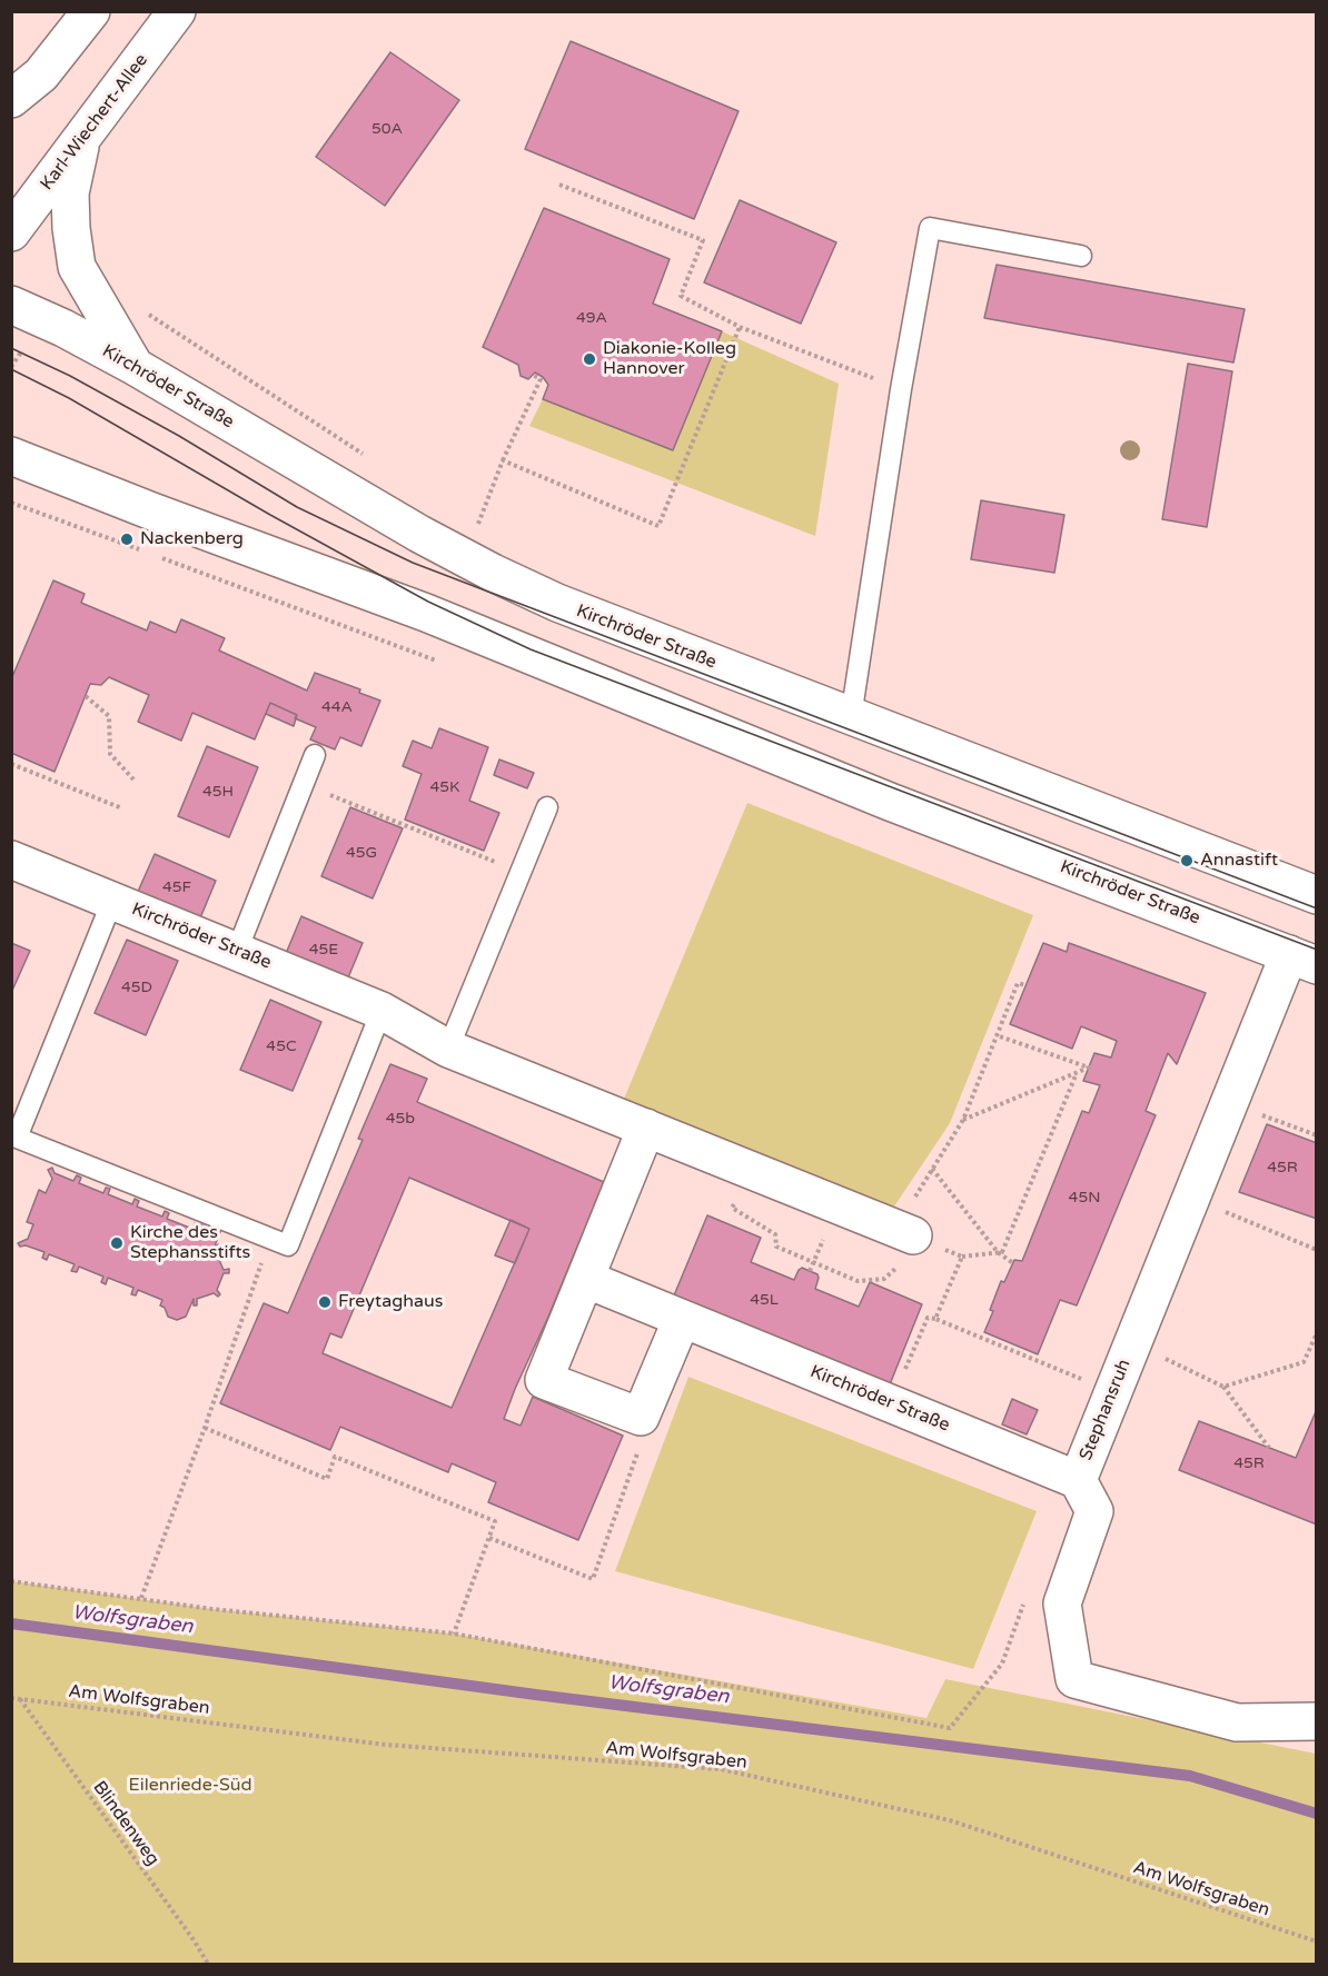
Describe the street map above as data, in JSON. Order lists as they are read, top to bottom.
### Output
{
  "streets": {
    "main road": ["Karl-Wiechert-Allee", "Kirchröder Straße", "Stephansruh"],
    "path": ["Am Wolfsgraben", "Blindenweg"]
  },
  "crossings": [
    ["Kirchröder Straße", "Stephansruh"],
    ["Am Wolfsgraben", "Blindenweg"]
  ],
  "water": ["Wolfsgraben"],
  "parks": ["Eilenriede-Süd"],
  "places": [
    "Diakonie-Kolleg Hannover",
    "Nackenberg",
    "Annastift",
    "Kirche des Stephansstifts",
    "Freytaghaus"
  ],
  "house_numbers": [
    "50A",
    "49A",
    "44A",
    "45K",
    "45H",
    "45G",
    "45F",
    "45E",
    "45D",
    "45C",
    "45b",
    "45R",
    "45N",
    "45L",
    "45R"
  ]
}
